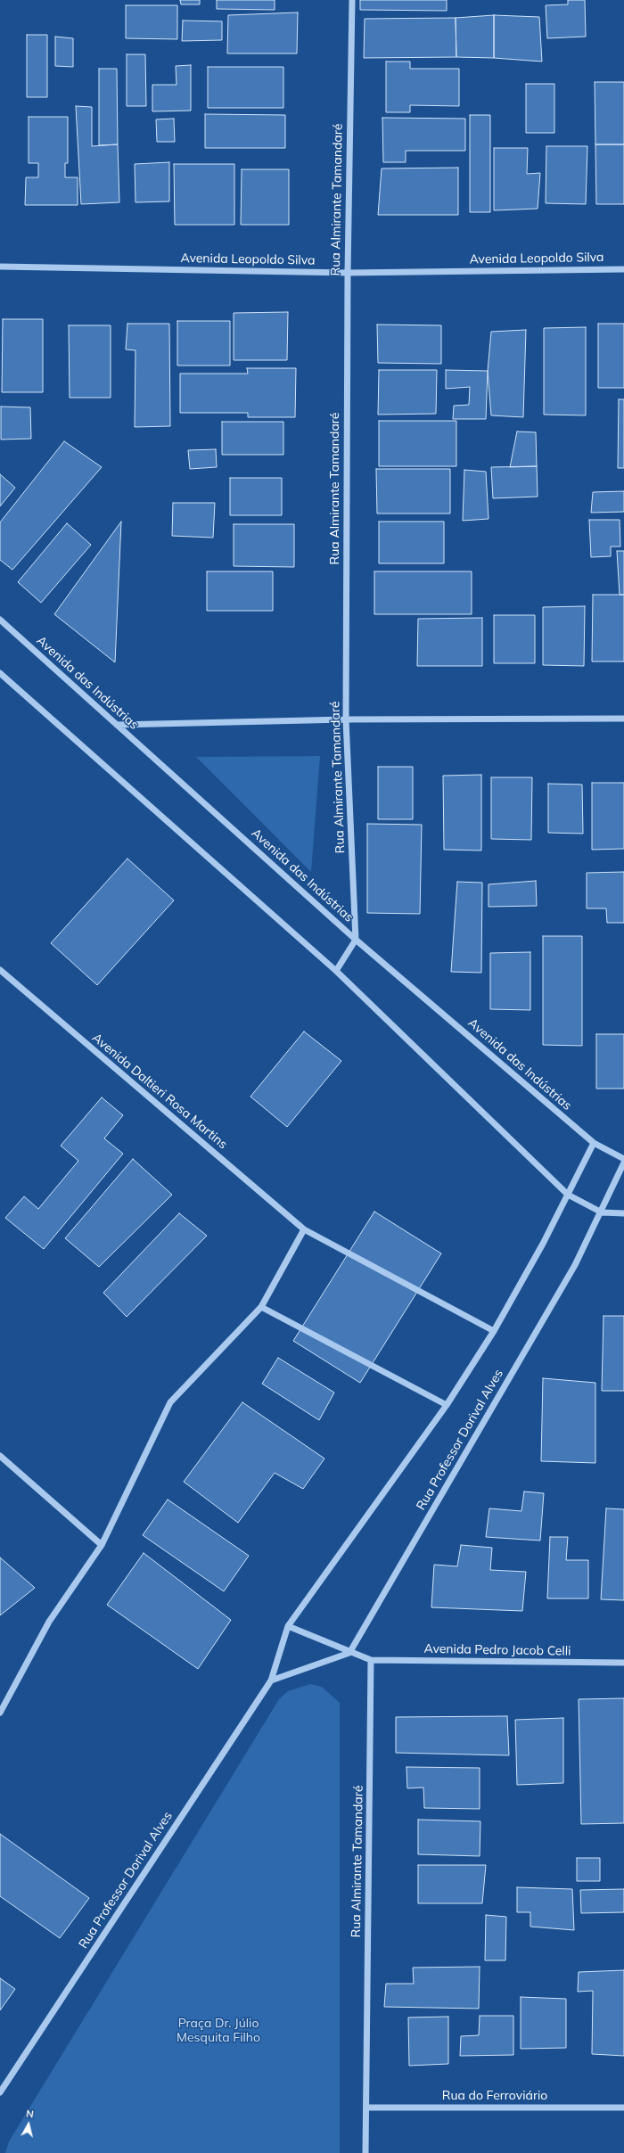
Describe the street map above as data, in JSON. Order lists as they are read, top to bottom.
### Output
{
  "streets": {
    "street": [
      "Rua Almirante Tamandaré",
      "Avenida Leopoldo Silva",
      "Avenida das Indústrias",
      "Avenida Daltieri Rosa Martins",
      "Rua Professor Dorival Alves",
      "Avenida Pedro Jacob Celli",
      "Rua do Ferroviário"
    ]
  },
  "crossings": [
    ["Rua Almirante Tamandaré", "Avenida Leopoldo Silva"],
    ["Rua Almirante Tamandaré", "Avenida das Indústrias"],
    ["Rua Almirante Tamandaré", "Avenida Pedro Jacob Celli"],
    ["Rua Almirante Tamandaré", "Rua do Ferroviário"],
    ["Avenida das Indústrias", "Rua Professor Dorival Alves"],
    ["Avenida Daltieri Rosa Martins", "Rua Professor Dorival Alves"]
  ],
  "parks": ["Praça Dr. Júlio Mesquita Filho"],
  "north": "top"
}
